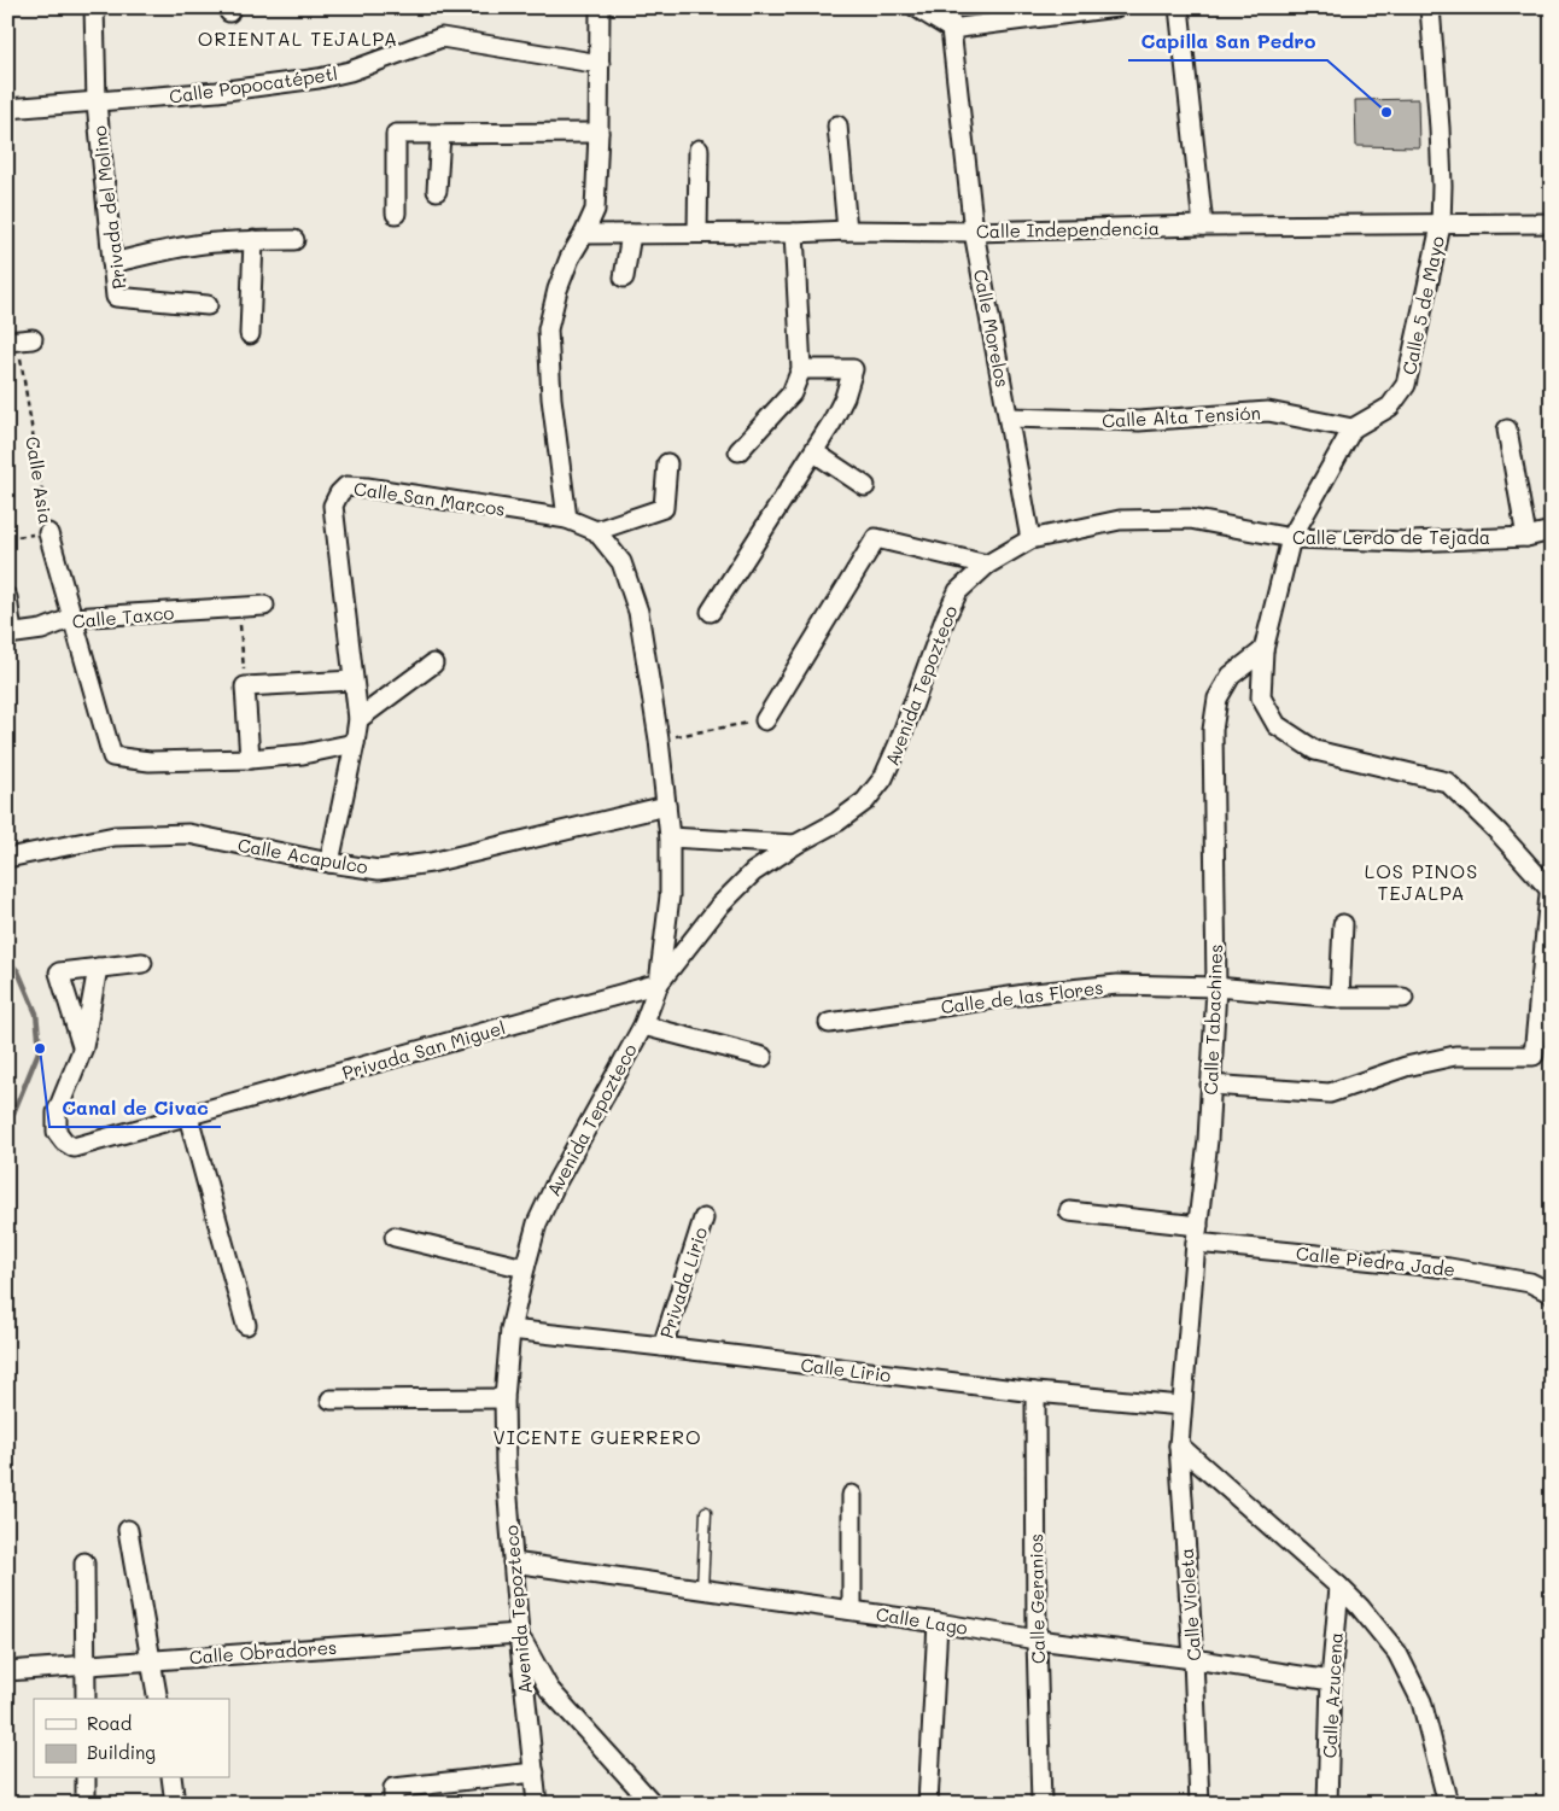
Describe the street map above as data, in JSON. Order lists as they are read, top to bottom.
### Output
{
  "streets": {
    "street": [
      "Calle Popocatépetl",
      "Privada del Molino",
      "Calle Independencia",
      "Calle 5 de Mayo",
      "Calle Morelos",
      "Calle Alta Tensión",
      "Calle Asia",
      "Calle San Marcos",
      "Calle Lerdo de Tejada",
      "Calle Taxco",
      "Avenida Tepozteco",
      "Calle Acapulco",
      "Calle de las Flores",
      "Calle Tabachines",
      "Privada San Miguel",
      "Calle Piedra Jade",
      "Privada Lirio",
      "Calle Lirio",
      "Calle Geranios",
      "Calle Violeta",
      "Calle Lago",
      "Calle Obradores",
      "Calle Azucena"
    ]
  },
  "crossings": [
    ["Calle Popocatépetl", "Privada del Molino"],
    ["Calle Independencia", "Calle 5 de Mayo"],
    ["Calle Independencia", "Calle Morelos"],
    ["Calle 5 de Mayo", "Calle Alta Tensión"],
    ["Calle Morelos", "Calle Alta Tensión"],
    ["Calle Morelos", "Calle Lerdo de Tejada"],
    ["Calle Asia", "Calle Taxco"],
    ["Calle San Marcos", "Calle Acapulco"],
    ["Calle Lerdo de Tejada", "Avenida Tepozteco"],
    ["Avenida Tepozteco", "Privada San Miguel"],
    ["Avenida Tepozteco", "Calle Lirio"],
    ["Avenida Tepozteco", "Calle Lago"],
    ["Avenida Tepozteco", "Calle Obradores"],
    ["Calle de las Flores", "Calle Tabachines"],
    ["Calle Tabachines", "Calle Piedra Jade"],
    ["Calle Tabachines", "Calle Lirio"],
    ["Calle Tabachines", "Calle Violeta"],
    ["Privada Lirio", "Calle Lirio"],
    ["Calle Lirio", "Calle Geranios"],
    ["Calle Lirio", "Calle Violeta"],
    ["Calle Geranios", "Calle Lago"],
    ["Calle Violeta", "Calle Lago"],
    ["Calle Lago", "Calle Azucena"]
  ],
  "districts": ["ORIENTAL TEJALPA", "LOS PINOS TEJALPA", "VICENTE GUERRERO"],
  "places": ["Capilla San Pedro", "Canal de Civac"],
  "legend": ["Road", "Building"]
}
